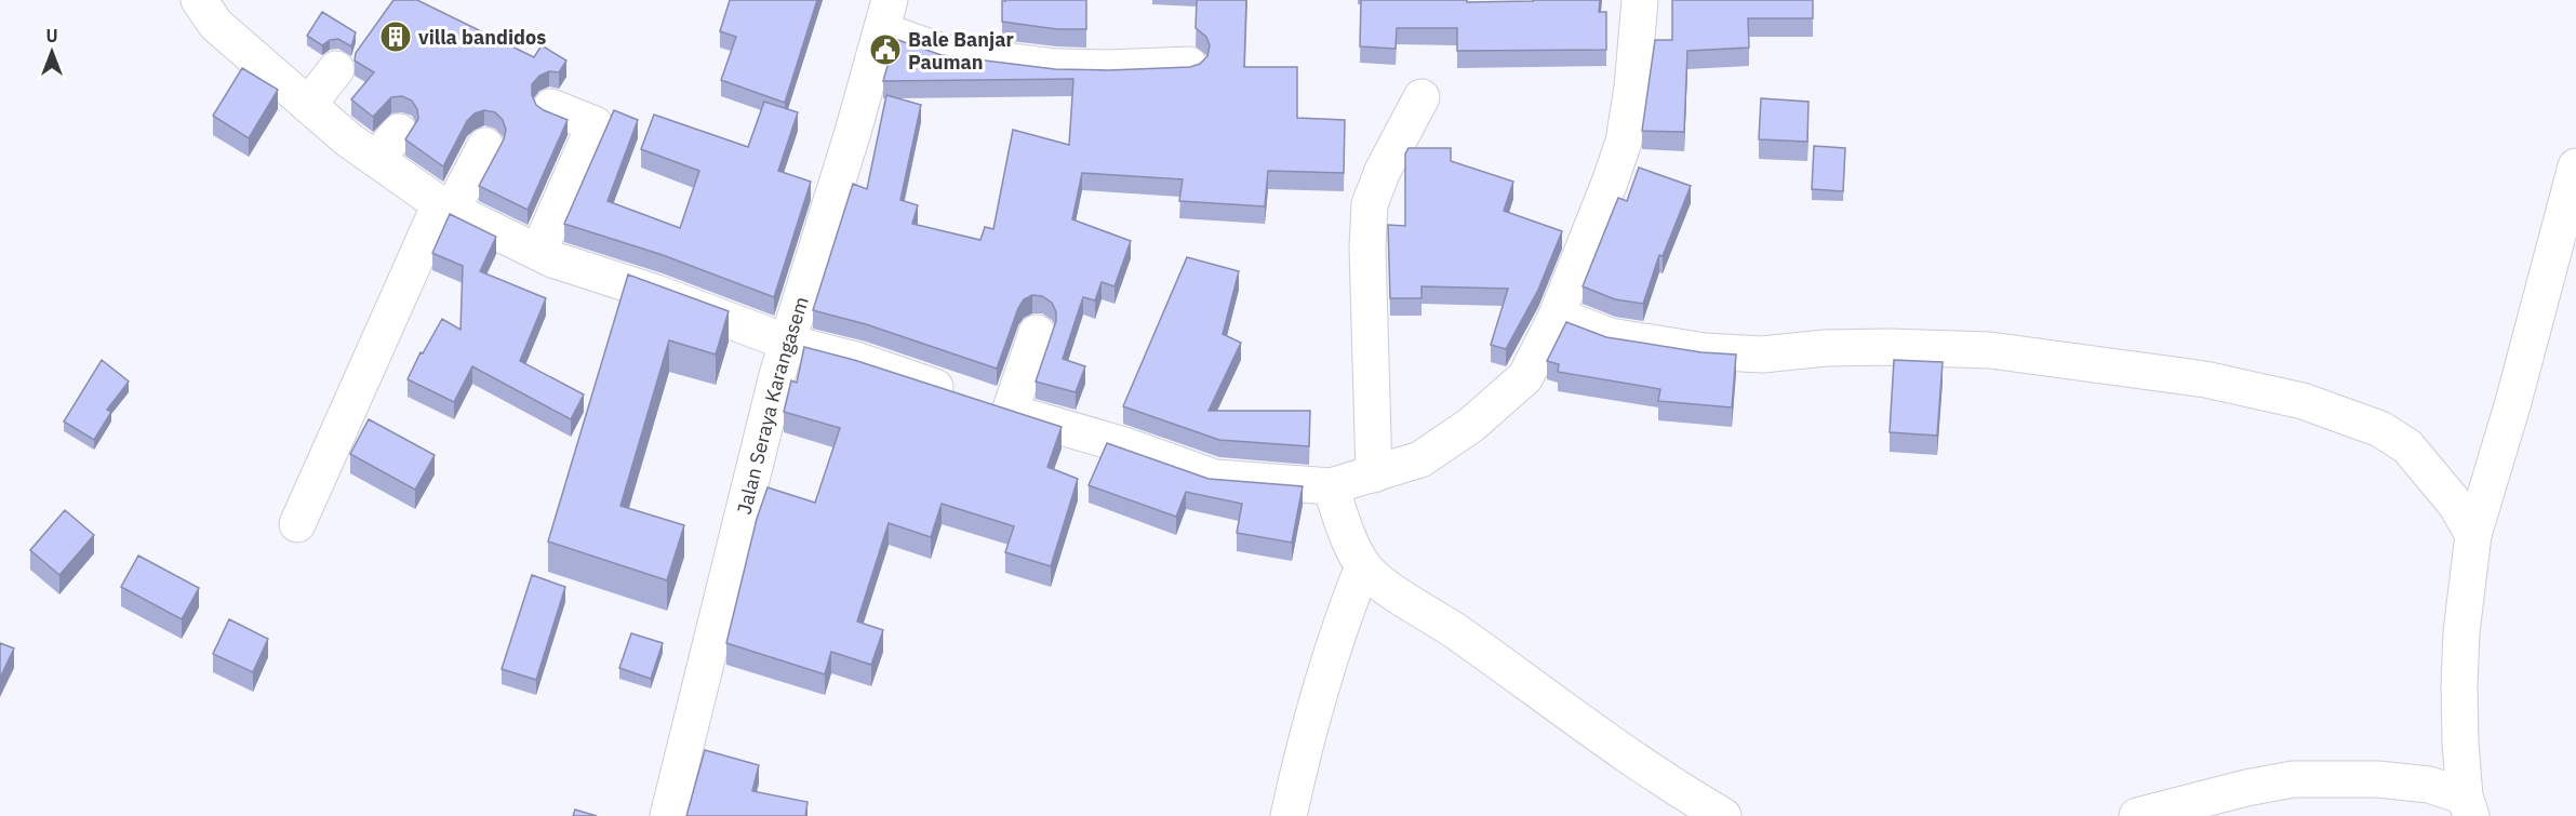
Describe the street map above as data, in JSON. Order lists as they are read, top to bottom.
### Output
{
  "streets": {
    "street": ["Jalan Seraya Karangasem"]
  },
  "places": {
    "building": ["villa bandidos"],
    "public building": ["Bale Banjar Pauman"]
  },
  "north": "top"
}
